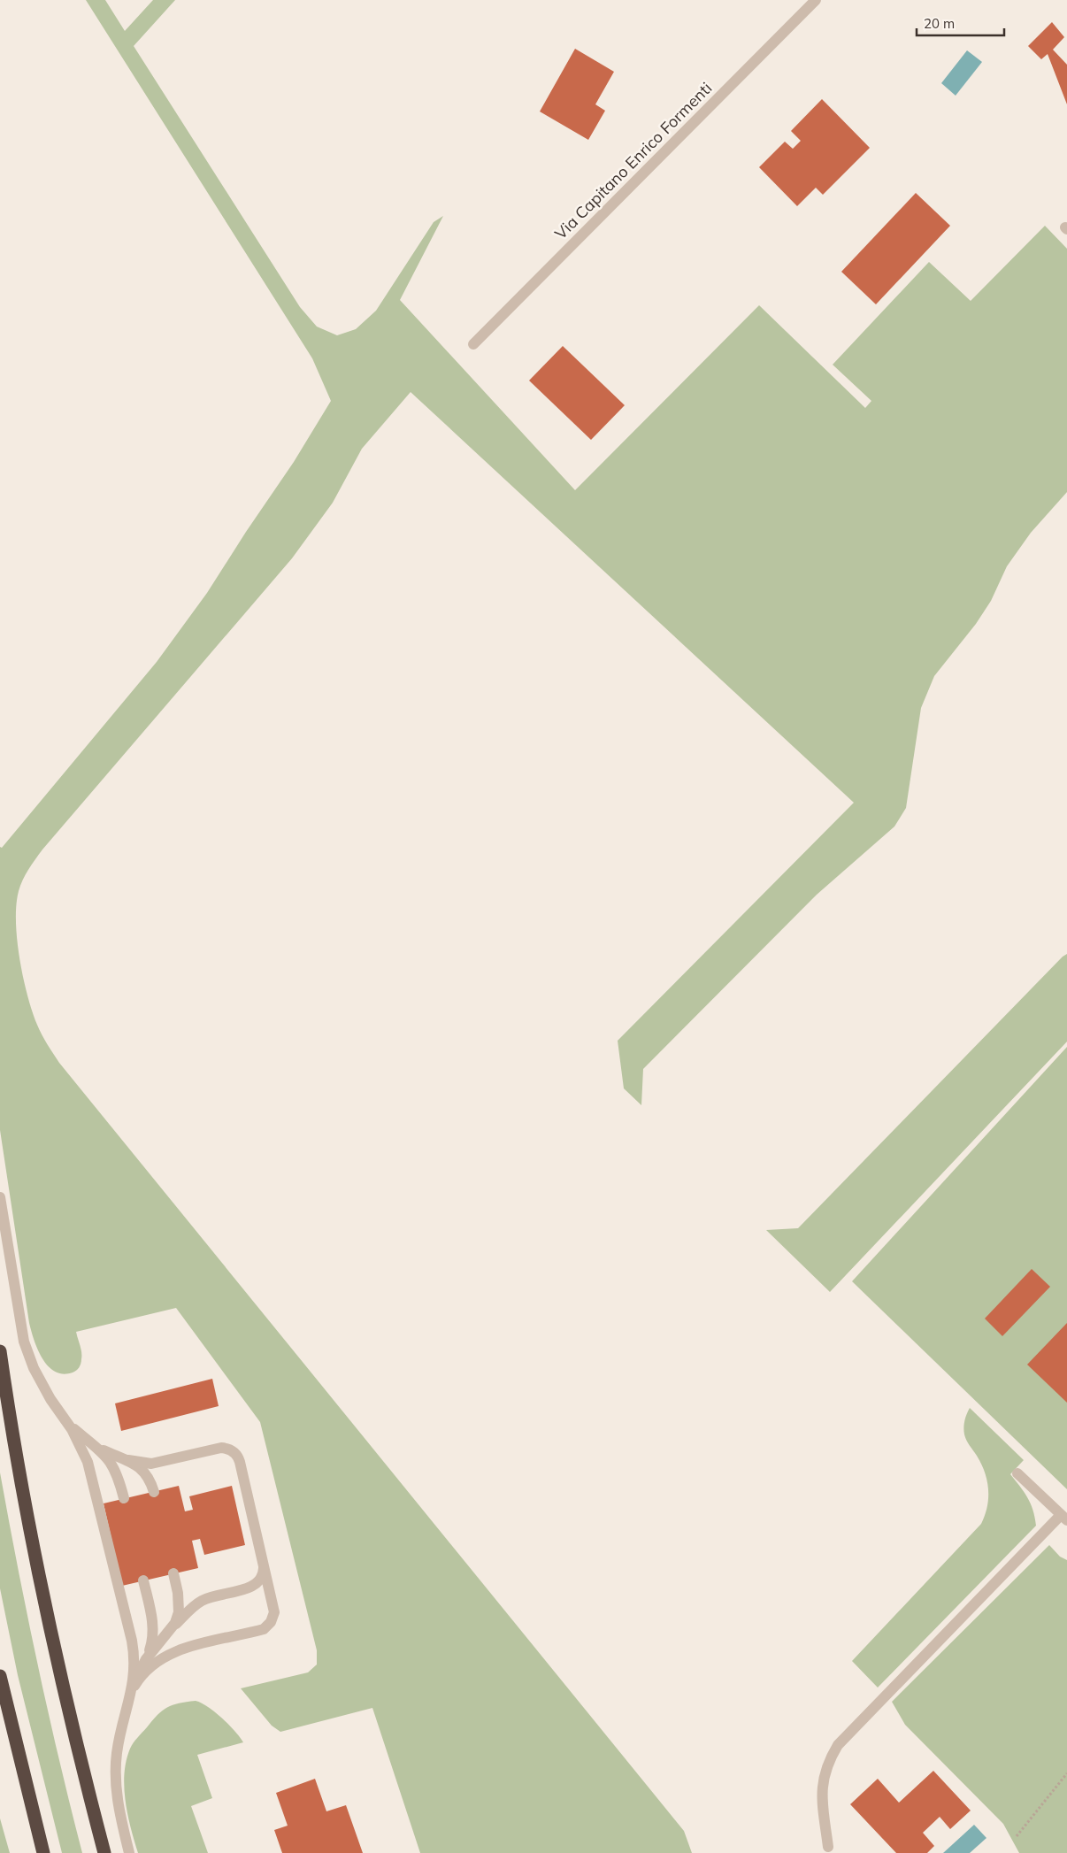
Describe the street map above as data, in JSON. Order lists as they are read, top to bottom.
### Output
{
  "streets": {
    "street": ["Via Capitano Enrico Formenti"]
  },
  "scale_bar": "20 m"
}
